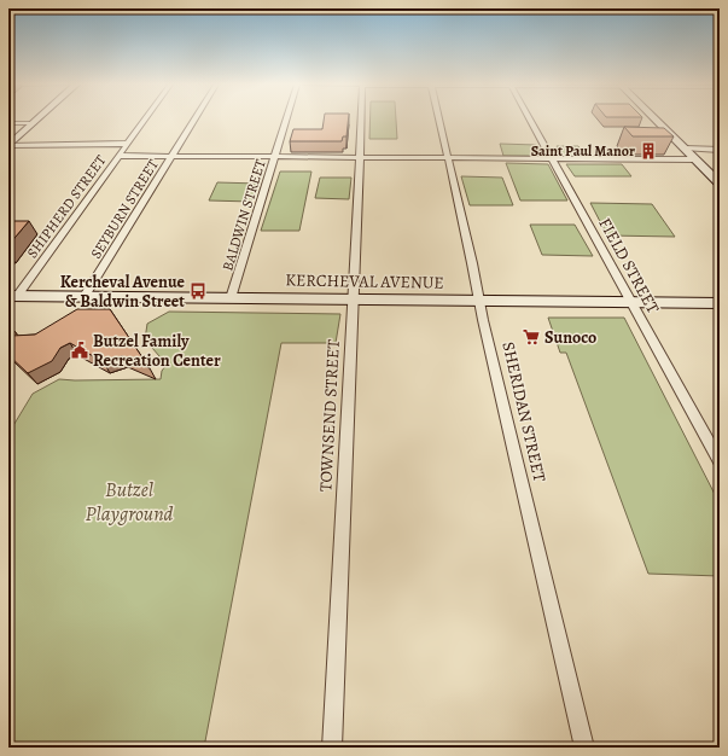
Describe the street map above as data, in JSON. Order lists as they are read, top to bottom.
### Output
{
  "streets": {
    "street": [
      "SHIPHERD STREET",
      "SEYBURN STREET",
      "BALDWIN STREET",
      "FIELD STREET",
      "KERCHEVAL AVENUE",
      "SHERIDAN STREET",
      "TOWNSEND STREET"
    ]
  },
  "crossings": [
    ["SHIPHERD STREET", "KERCHEVAL AVENUE"],
    ["SEYBURN STREET", "KERCHEVAL AVENUE"],
    ["BALDWIN STREET", "KERCHEVAL AVENUE"],
    ["FIELD STREET", "KERCHEVAL AVENUE"],
    ["KERCHEVAL AVENUE", "SHERIDAN STREET"],
    ["KERCHEVAL AVENUE", "TOWNSEND STREET"]
  ],
  "parks": ["Butzel Playground"],
  "places": {
    "building": ["Saint Paul Manor"],
    "bus stop": ["Kercheval Avenue & Baldwin Street"],
    "supermarket": ["Sunoco"],
    "public building": ["Butzel Family Recreation Center"]
  }
}
